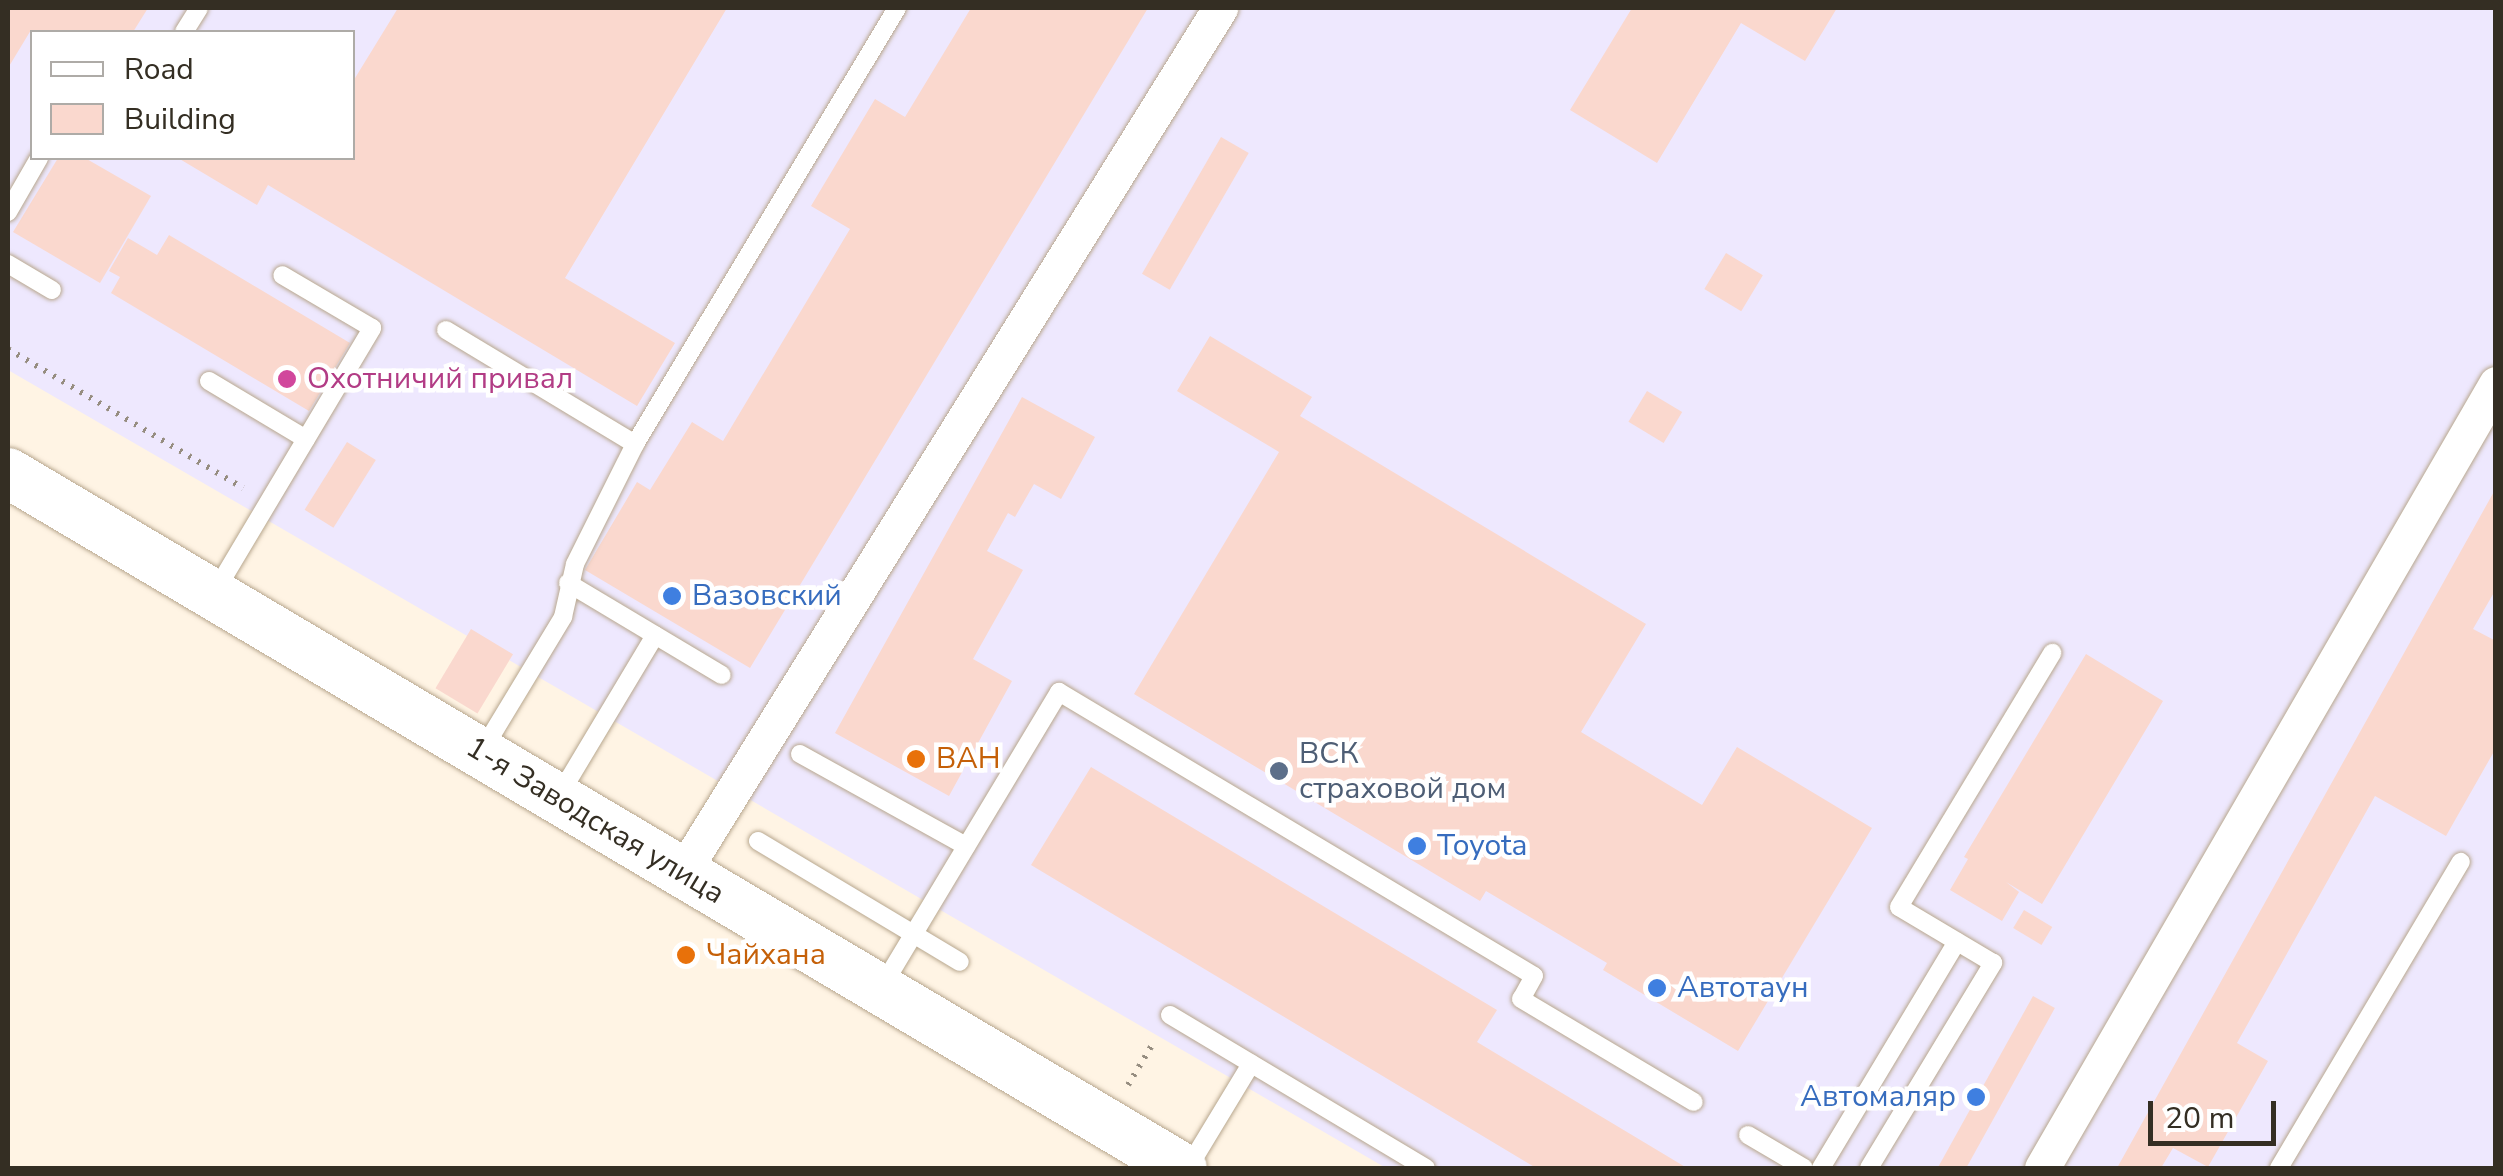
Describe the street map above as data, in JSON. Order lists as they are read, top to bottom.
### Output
{
  "streets": {
    "main road": ["1-я Заводская улица"]
  },
  "places": [
    "Охотничий привал",
    "Вазовский",
    "ВАН",
    "ВСК страховой дом",
    "Toyota",
    "Чайхана",
    "Автотаун",
    "Автомаляр"
  ],
  "legend": ["Road", "Building"],
  "scale_bar": "20 m"
}
